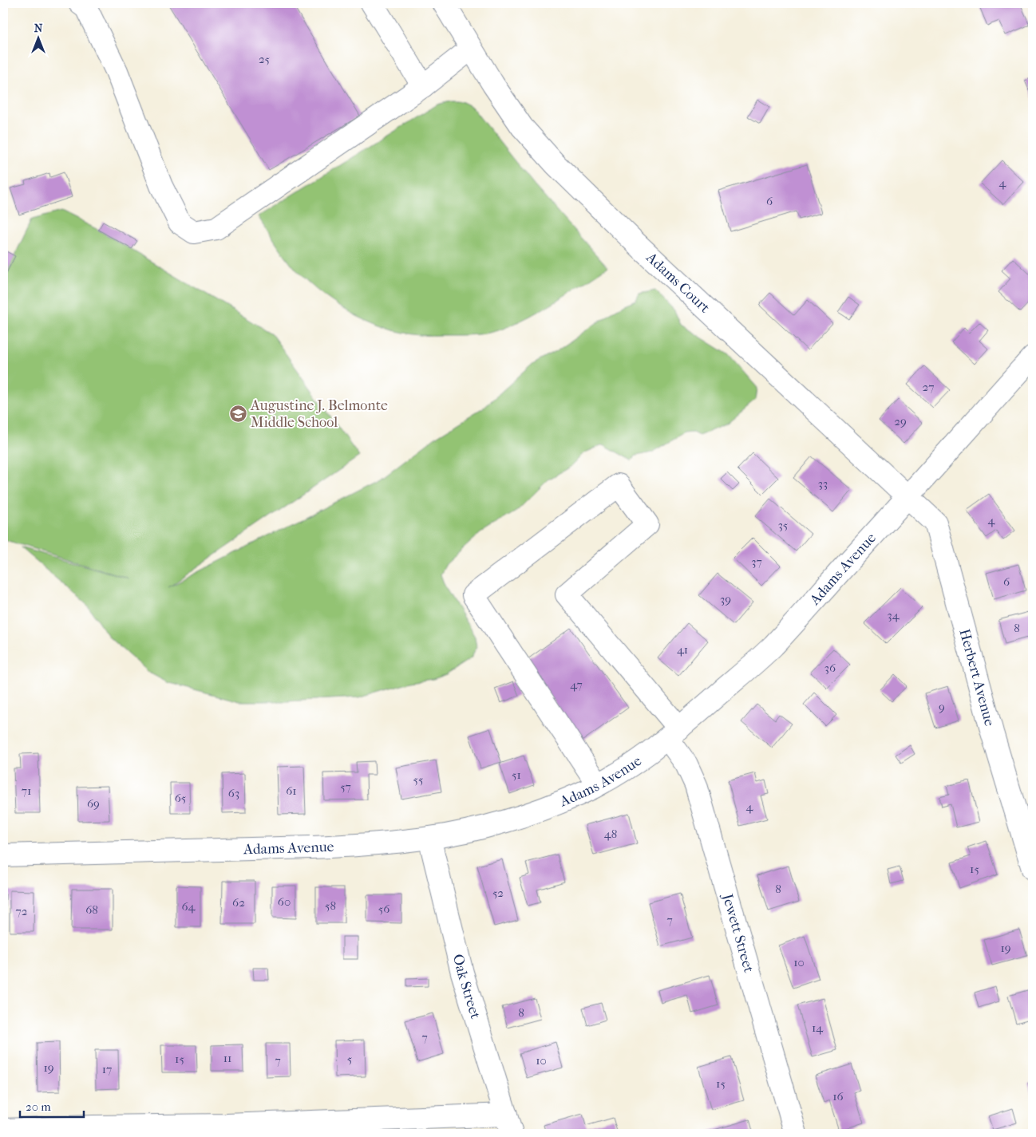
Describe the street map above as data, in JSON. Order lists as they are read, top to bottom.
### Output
{
  "streets": {
    "street": [
      "Adams Court",
      "Adams Avenue",
      "Herbert Avenue",
      "Jewett Street",
      "Oak Street"
    ]
  },
  "crossings": [
    ["Adams Court", "Adams Avenue"],
    ["Adams Court", "Herbert Avenue"],
    ["Adams Avenue", "Herbert Avenue"],
    ["Adams Avenue", "Jewett Street"],
    ["Adams Avenue", "Oak Street"]
  ],
  "places": {
    "school or university": ["Augustine J. Belmonte Middle School"]
  },
  "house_numbers": [
    "25",
    "4",
    "6",
    "27",
    "29",
    "33",
    "4",
    "35",
    "37",
    "6",
    "39",
    "34",
    "8",
    "41",
    "36",
    "47",
    "9",
    "51",
    "55",
    "57",
    "71",
    "61",
    "63",
    "65",
    "69",
    "4",
    "48",
    "15",
    "8",
    "52",
    "60",
    "62",
    "58",
    "64",
    "56",
    "68",
    "72",
    "7",
    "19",
    "10",
    "8",
    "14",
    "7",
    "11",
    "15",
    "5",
    "7",
    "10",
    "19",
    "17",
    "15",
    "16"
  ],
  "scale_bar": "20 m",
  "north": "top"
}
